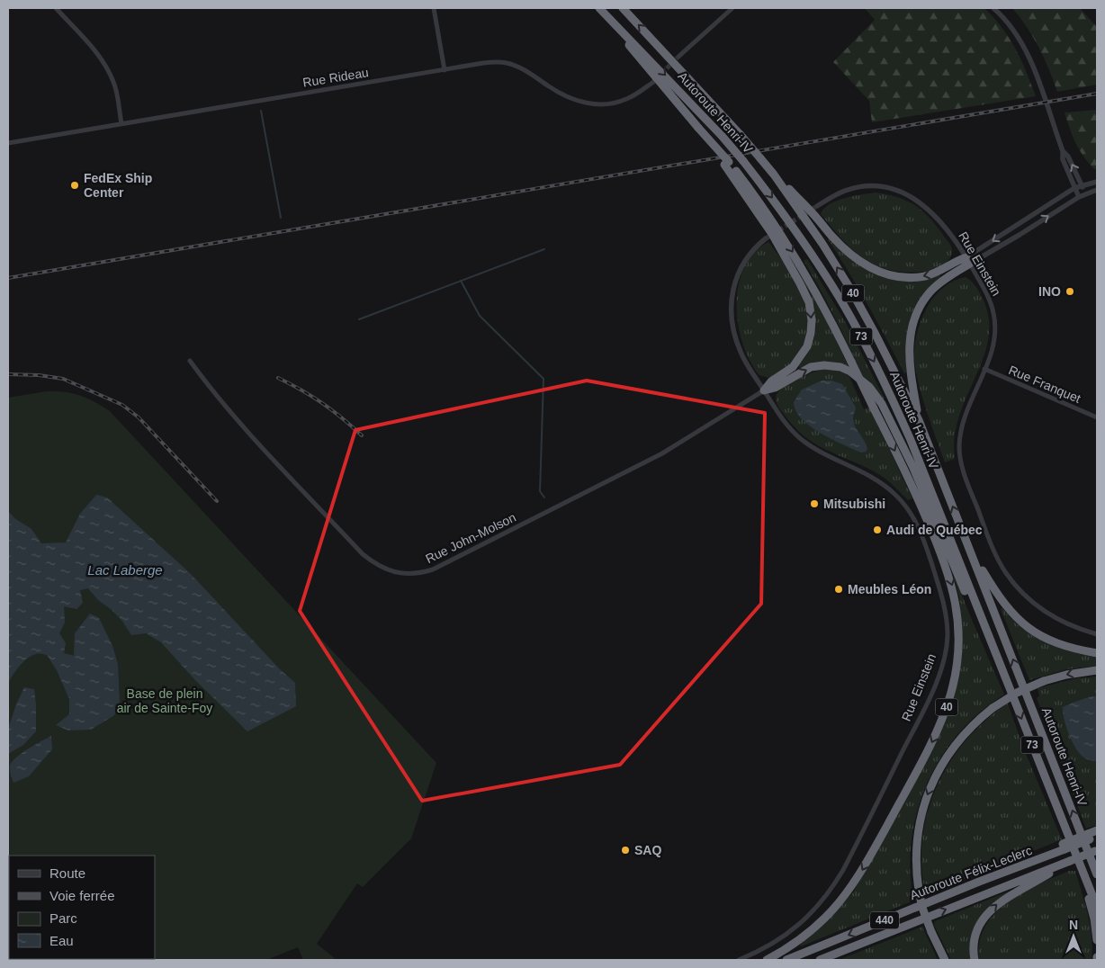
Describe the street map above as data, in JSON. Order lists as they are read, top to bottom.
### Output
{
  "streets": {
    "highway": [
      "Autoroute Henri-IV",
      "40",
      "73",
      "Autoroute Félix-Leclerc",
      "440"
    ],
    "street": [
      "Rue Rideau",
      "Rue Einstein",
      "Rue Franquet",
      "Rue John-Molson"
    ]
  },
  "crossings": [
    ["Autoroute Henri-IV", "40"],
    ["Rue Einstein", "Rue Franquet"],
    ["Rue Einstein", "Rue John-Molson"]
  ],
  "water": ["Lac Laberge"],
  "parks": ["Base de plein air de Sainte-Foy"],
  "places": [
    "FedEx Ship Center",
    "INO",
    "Mitsubishi",
    "Audi de Québec",
    "Meubles Léon",
    "SAQ"
  ],
  "legend": [
    "Route",
    "Voie ferrée",
    "Parc",
    "Eau"
  ],
  "north": "top"
}
